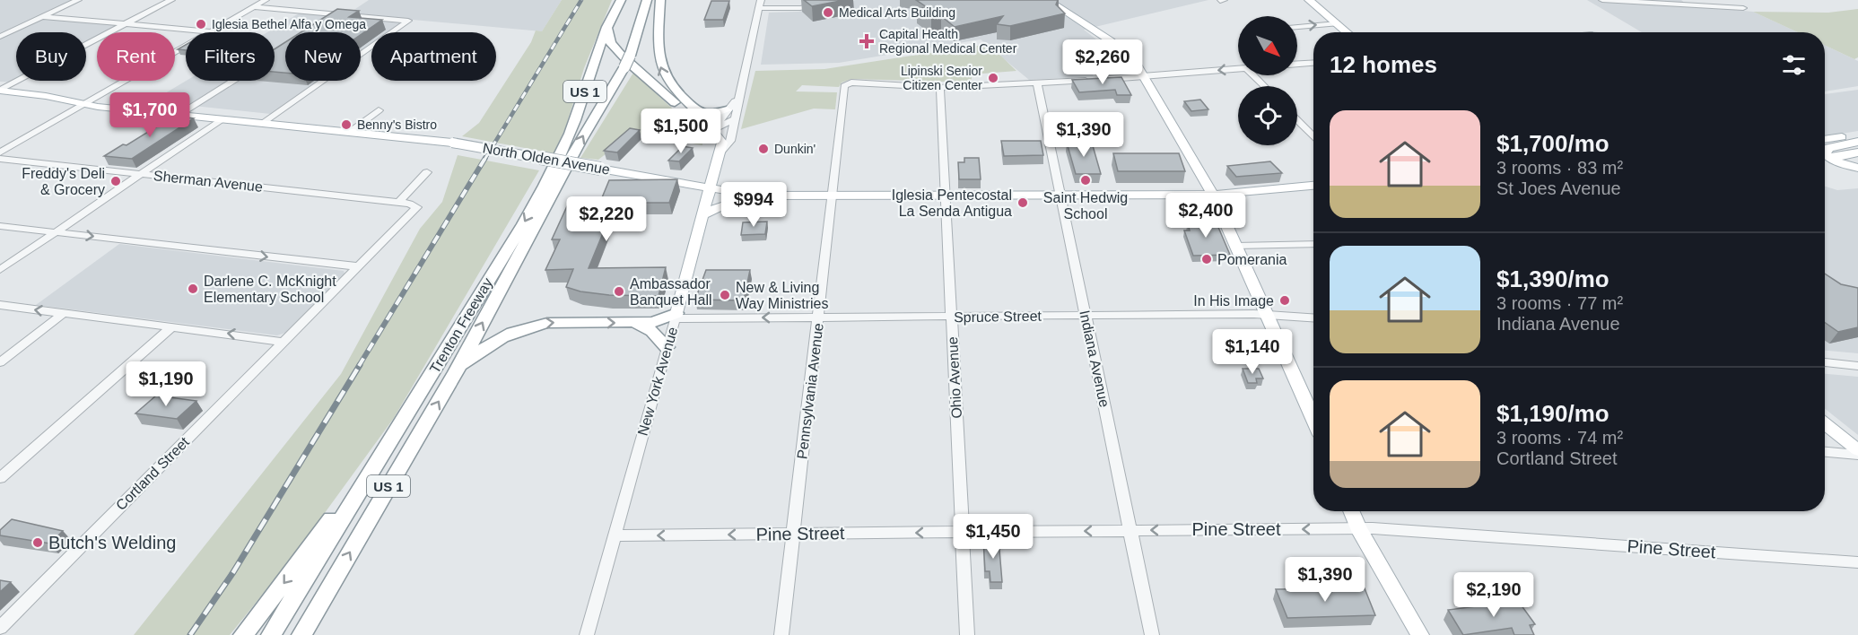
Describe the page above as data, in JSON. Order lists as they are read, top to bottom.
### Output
{
  "streets": {
    "highway": ["US 1", "Trenton Freeway"],
    "main road": ["North Olden Avenue", "New York Avenue"],
    "street": [
      "Sherman Avenue",
      "Spruce Street",
      "Indiana Avenue",
      "Ohio Avenue",
      "Pennsylvania Avenue",
      "Cortland Street",
      "Pine Street"
    ]
  },
  "crossings": [
    ["North Olden Avenue", "Indiana Avenue"],
    ["North Olden Avenue", "Ohio Avenue"],
    ["North Olden Avenue", "New York Avenue"],
    ["North Olden Avenue", "Pennsylvania Avenue"],
    ["Sherman Avenue", "Cortland Street"],
    ["Spruce Street", "Indiana Avenue"],
    ["Spruce Street", "Ohio Avenue"],
    ["Spruce Street", "New York Avenue"],
    ["Spruce Street", "Pennsylvania Avenue"],
    ["Indiana Avenue", "Pine Street"],
    ["Ohio Avenue", "Pennsylvania Avenue"],
    ["Ohio Avenue", "Pine Street"],
    ["New York Avenue", "Pine Street"],
    ["Pennsylvania Avenue", "Pine Street"]
  ],
  "one_way": ["Pine Street"],
  "places": {
    "other": [
      "Medical Arts Building",
      "Iglesia Bethel Alfa y Omega",
      "Lipinski Senior Citizen Center",
      "Benny's Bistro",
      "Dunkin'",
      "Saint Hedwig School",
      "Freddy's Deli & Grocery",
      "Iglesia Pentecostal La Senda Antigua",
      "Pomerania",
      "Darlene C. McKnight Elementary School",
      "Ambassador Banquet Hall",
      "New & Living Way Ministries",
      "In His Image",
      "Butch's Welding"
    ],
    "health": ["Capital Health Regional Medical Center"]
  },
  "north": "bottom right",
  "page": {
    "chip": [
      "Buy",
      "Rent",
      "Filters",
      "New",
      "Apartment"
    ],
    "heading": "12 homes",
    "price": [
      "$2,260",
      "$1,700",
      "$1,500",
      "$1,390",
      "$994",
      "$2,400",
      "$2,220",
      "$1,140",
      "$1,190",
      "$1,450",
      "$1,390",
      "$2,190"
    ],
    "list": [
      {
        "name": "$1,700/mo",
        "note": "3 rooms · 83 m² · St Joes Avenue"
      },
      {
        "name": "$1,390/mo",
        "note": "3 rooms · 77 m² · Indiana Avenue"
      },
      {
        "name": "$1,190/mo",
        "note": "3 rooms · 74 m² · Cortland Street"
      }
    ]
  }
}
